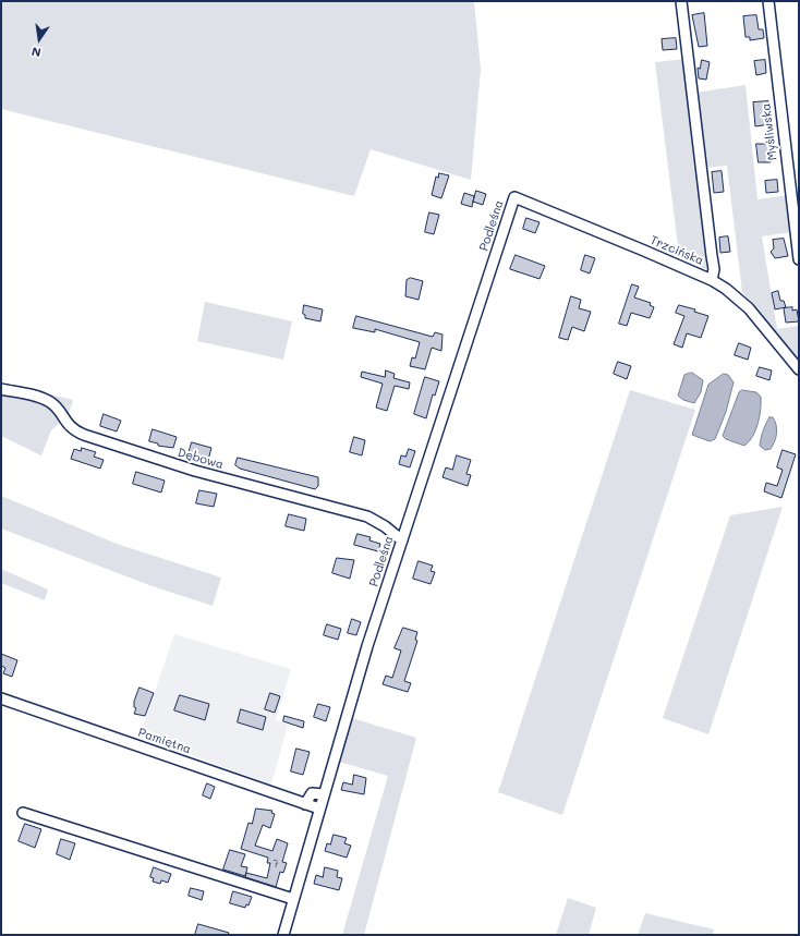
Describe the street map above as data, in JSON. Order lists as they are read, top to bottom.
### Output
{
  "streets": {
    "street": [
      "Myśliwska",
      "Podleśna",
      "Trzcińska",
      "Dębowa",
      "Pamiętna"
    ]
  },
  "crossings": [
    ["Podleśna", "Trzcińska"],
    ["Podleśna", "Dębowa"],
    ["Podleśna", "Pamiętna"]
  ],
  "house_numbers": ["7"],
  "north": "bottom"
}
